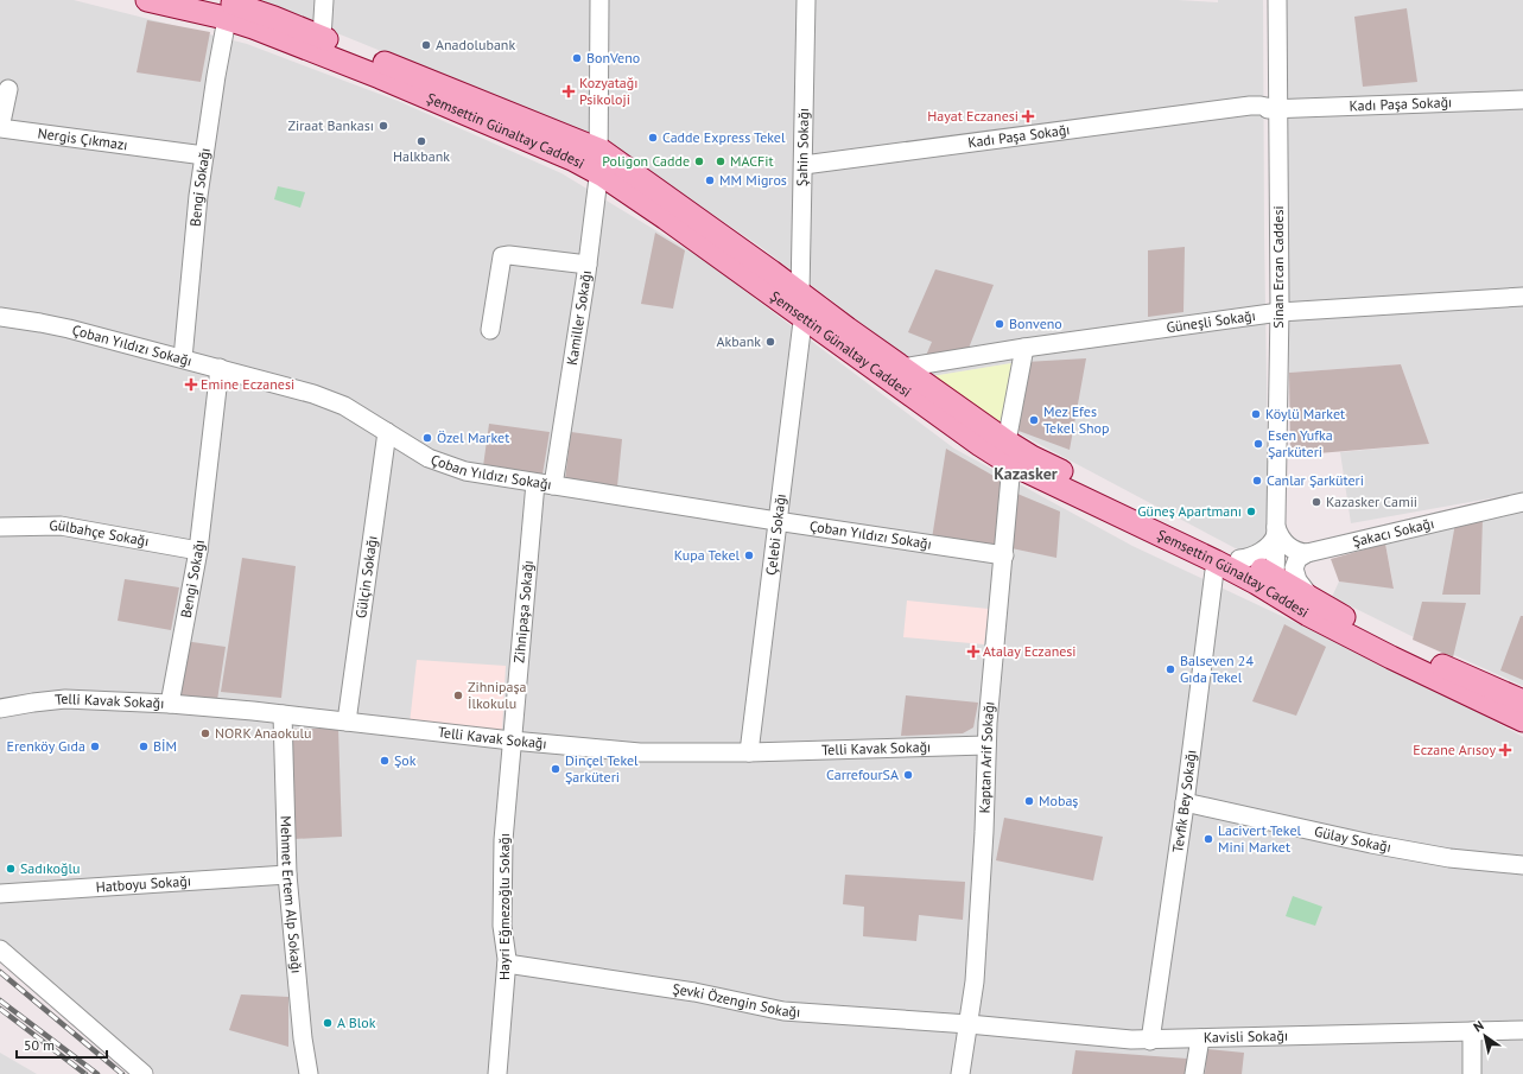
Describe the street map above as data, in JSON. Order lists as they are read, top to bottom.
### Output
{
  "streets": {
    "main road": ["Şemsettin Günaltay Caddesi"],
    "street": [
      "Kadı Paşa Sokağı",
      "Nergis Çıkmazı",
      "Şahin Sokağı",
      "Bengi Sokağı",
      "Sinan Ercan Caddesi",
      "Kamiller Sokağı",
      "Güneşli Sokağı",
      "Çoban Yıldızı Sokağı",
      "Şakacı Sokağı",
      "Gülbahçe Sokağı",
      "Çelebi Sokağı",
      "Gülçin Sokağı",
      "Zihnipaşa Sokağı",
      "Telli Kavak Sokağı",
      "Kaptan Arif Sokağı",
      "Tevfik Bey Sokağı",
      "Gülay Sokağı",
      "Hatboyu Sokağı",
      "Mehmet Ertem Alp Sokağı",
      "Hayri Eğmezoğlu Sokağı",
      "Şevki Özengin Sokağı",
      "Kavisli Sokağı"
    ]
  },
  "crossings": [
    ["Kadı Paşa Sokağı", "Şahin Sokağı"],
    ["Kadı Paşa Sokağı", "Sinan Ercan Caddesi"],
    ["Şemsettin Günaltay Caddesi", "Şahin Sokağı"],
    ["Şemsettin Günaltay Caddesi", "Bengi Sokağı"],
    ["Şemsettin Günaltay Caddesi", "Sinan Ercan Caddesi"],
    ["Şemsettin Günaltay Caddesi", "Kamiller Sokağı"],
    ["Şemsettin Günaltay Caddesi", "Güneşli Sokağı"],
    ["Şemsettin Günaltay Caddesi", "Çelebi Sokağı"],
    ["Şemsettin Günaltay Caddesi", "Kaptan Arif Sokağı"],
    ["Şemsettin Günaltay Caddesi", "Tevfik Bey Sokağı"],
    ["Nergis Çıkmazı", "Bengi Sokağı"],
    ["Bengi Sokağı", "Çoban Yıldızı Sokağı"],
    ["Bengi Sokağı", "Gülbahçe Sokağı"],
    ["Bengi Sokağı", "Telli Kavak Sokağı"],
    ["Sinan Ercan Caddesi", "Güneşli Sokağı"],
    ["Kamiller Sokağı", "Çoban Yıldızı Sokağı"],
    ["Çoban Yıldızı Sokağı", "Çelebi Sokağı"],
    ["Çoban Yıldızı Sokağı", "Gülçin Sokağı"],
    ["Çoban Yıldızı Sokağı", "Zihnipaşa Sokağı"],
    ["Çoban Yıldızı Sokağı", "Kaptan Arif Sokağı"],
    ["Çelebi Sokağı", "Telli Kavak Sokağı"],
    ["Gülçin Sokağı", "Telli Kavak Sokağı"],
    ["Zihnipaşa Sokağı", "Telli Kavak Sokağı"],
    ["Zihnipaşa Sokağı", "Hayri Eğmezoğlu Sokağı"],
    ["Telli Kavak Sokağı", "Kaptan Arif Sokağı"],
    ["Telli Kavak Sokağı", "Mehmet Ertem Alp Sokağı"],
    ["Telli Kavak Sokağı", "Hayri Eğmezoğlu Sokağı"],
    ["Kaptan Arif Sokağı", "Şevki Özengin Sokağı"],
    ["Kaptan Arif Sokağı", "Kavisli Sokağı"],
    ["Tevfik Bey Sokağı", "Gülay Sokağı"],
    ["Tevfik Bey Sokağı", "Kavisli Sokağı"],
    ["Hatboyu Sokağı", "Mehmet Ertem Alp Sokağı"],
    ["Hayri Eğmezoğlu Sokağı", "Şevki Özengin Sokağı"],
    ["Şevki Özengin Sokağı", "Kavisli Sokağı"]
  ],
  "districts": ["Kazasker"],
  "places": {
    "other": [
      "Anadolubank",
      "BonVeno",
      "Ziraat Bankası",
      "Cadde Express Tekel",
      "Halkbank",
      "Poligon Cadde",
      "MACFit",
      "MM Migros",
      "Bonveno",
      "Akbank",
      "Köylü Market",
      "Mez Efes Tekel Shop",
      "Özel Market",
      "Esen Yufka Şarküteri",
      "Canlar Şarküteri",
      "Kazasker Camii",
      "Güneş Apartmanı",
      "Kupa Tekel",
      "Balseven 24 Gıda Tekel",
      "Zihnipaşa İlkokulu",
      "NORK Anaokulu",
      "Erenköy Gıda",
      "BİM",
      "Şok",
      "Dinçel Tekel Şarküteri",
      "CarrefourSA",
      "Mobaş",
      "Lacivert Tekel Mini Market",
      "Sadıkoğlu",
      "A Blok"
    ],
    "health": [
      "Kozyatağı Psikoloji",
      "Hayat Eczanesi",
      "Emine Eczanesi",
      "Atalay Eczanesi",
      "Eczane Arısoy"
    ]
  },
  "scale_bar": "50 m",
  "north": "top left"
}
